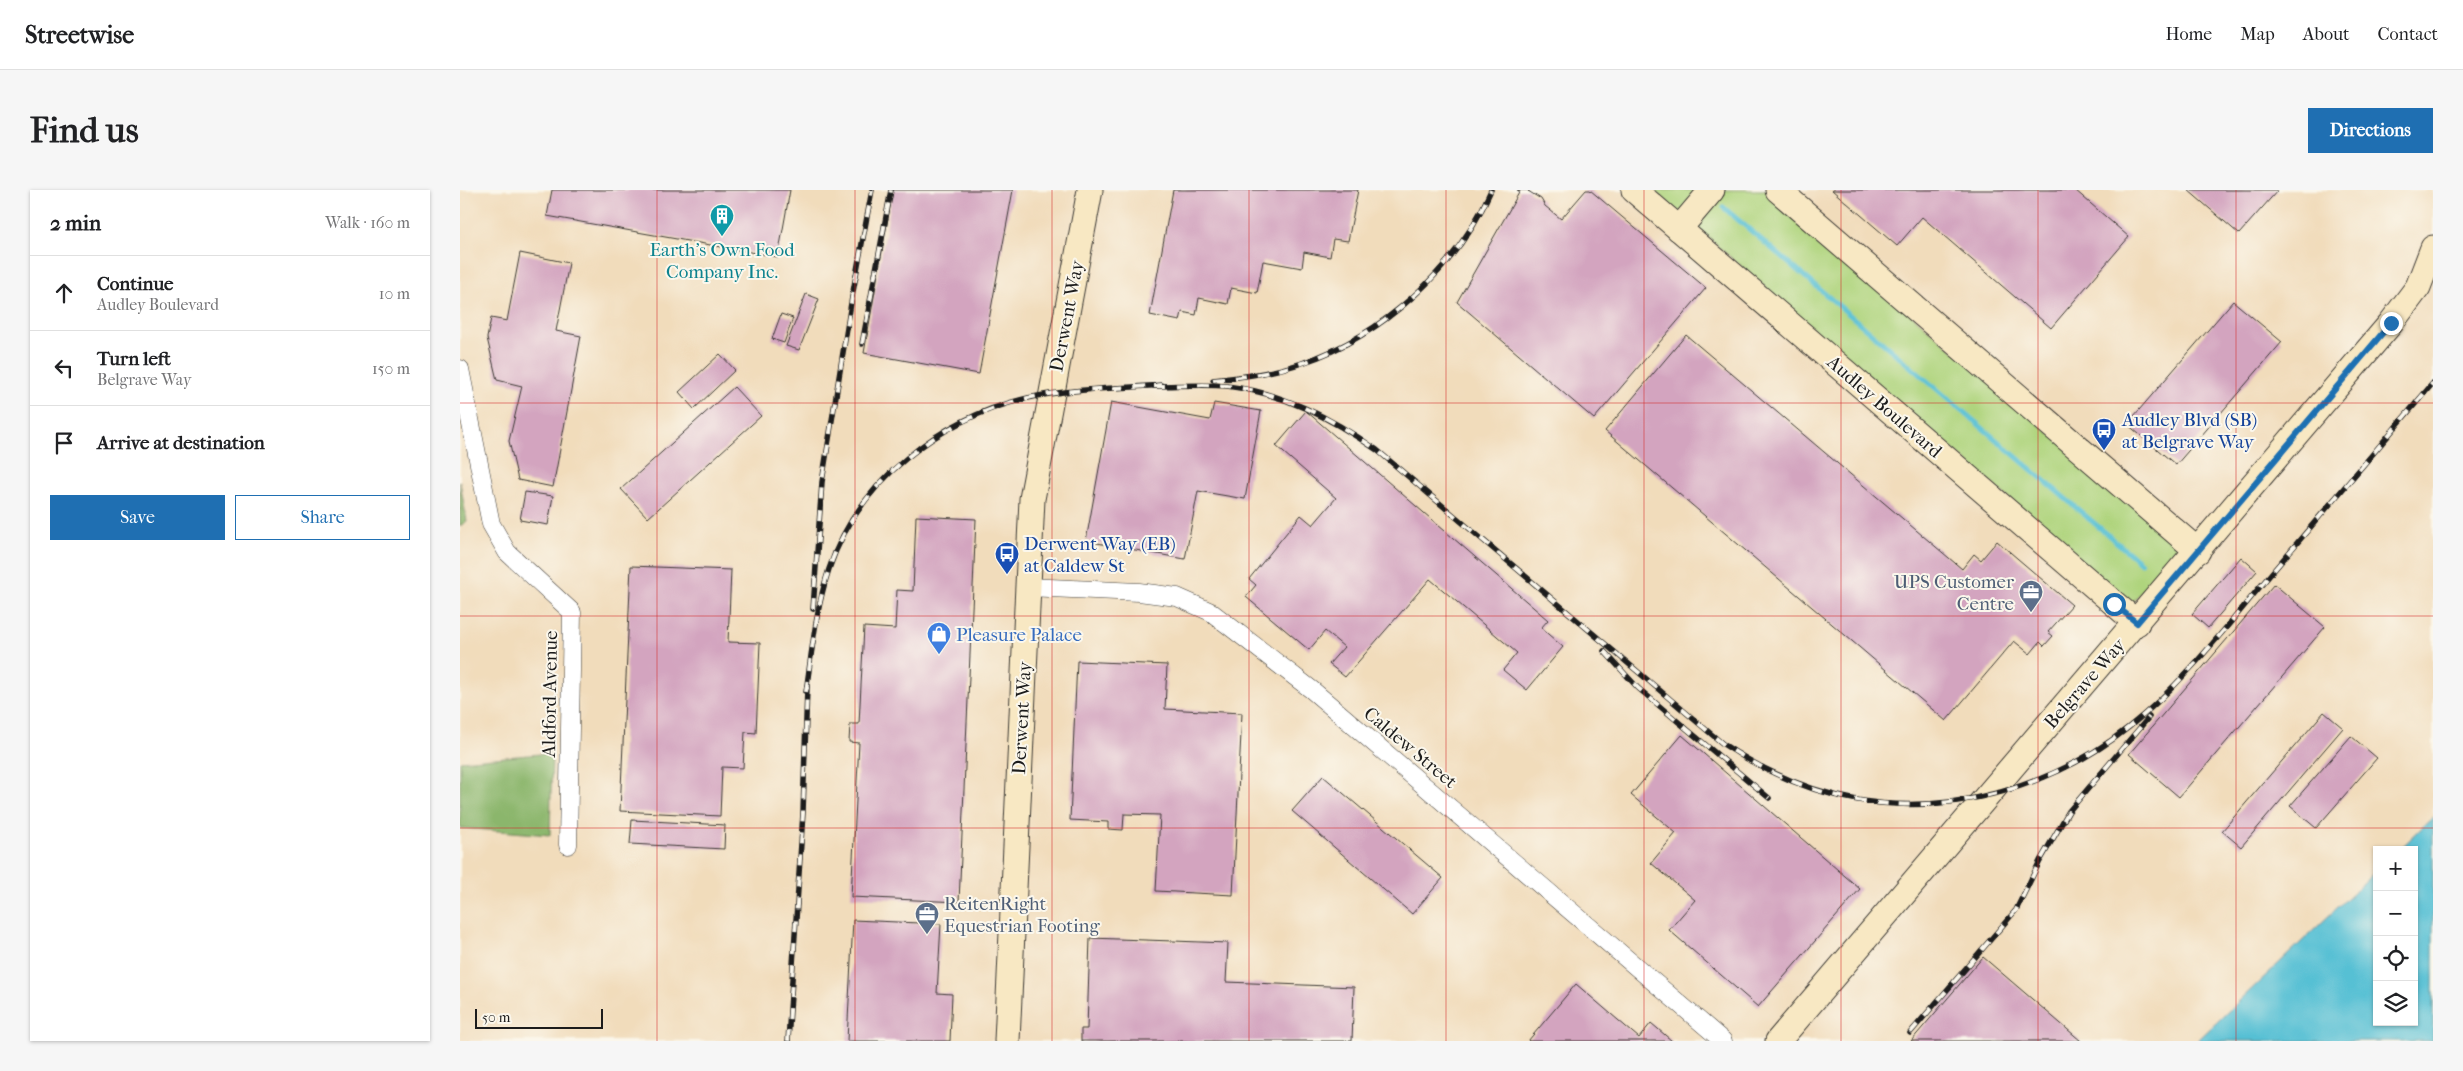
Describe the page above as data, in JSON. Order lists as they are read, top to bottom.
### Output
{
  "streets": {
    "street": [
      "Derwent Way",
      "Audley Boulevard",
      "Belgrave Way",
      "Aldford Avenue",
      "Caldew Street"
    ]
  },
  "crossings": [
    ["Derwent Way", "Caldew Street"],
    ["Audley Boulevard", "Belgrave Way"]
  ],
  "places": {
    "building": ["Earth's Own Food Company Inc."],
    "bus stop": ["Audley Blvd (SB) at Belgrave Way", "Derwent Way (EB) at Caldew St"],
    "office": ["UPS Customer Centre", "ReitenRight Equestrian Footing"],
    "shop": ["Pleasure Palace"]
  },
  "scale_bar": "50 m",
  "page": {
    "header": "Streetwise",
    "nav": [
      "Home",
      "Map",
      "About",
      "Contact"
    ],
    "buttons": [
      "Directions",
      ["Save", "Share"]
    ],
    "title": "Find us",
    "heading": ["2 min", "Walk · 160 m"],
    "list": [
      ["Continue", "Audley Boulevard", "10 m"],
      ["Turn left", "Belgrave Way", "150 m"],
      "Arrive at destination"
    ],
    "map_buttons": ["+", "−"],
    "scale": "50 m"
  }
}
